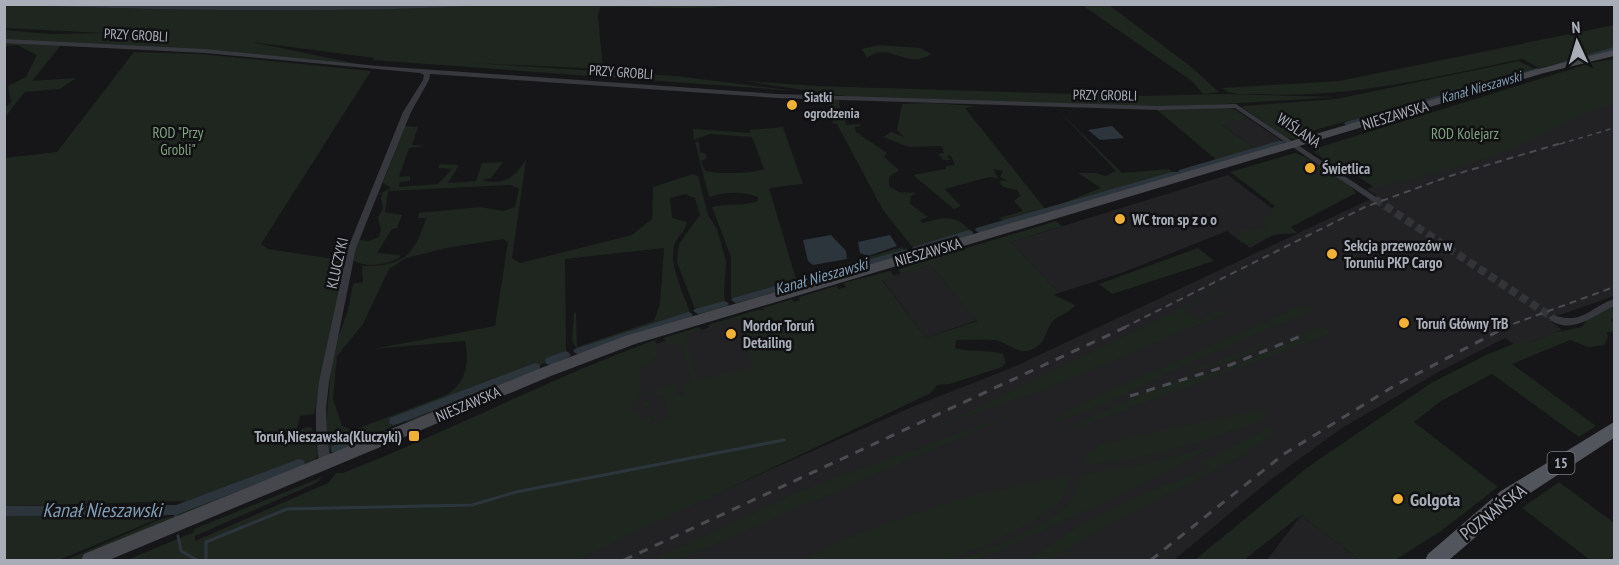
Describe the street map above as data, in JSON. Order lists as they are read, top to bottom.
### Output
{
  "streets": {
    "main road": ["NIESZAWSKA", "15", "POZNAŃSKA"],
    "street": ["PRZY GROBLI", "WIŚLANA", "KLUCZYKI"]
  },
  "crossings": [
    ["PRZY GROBLI", "WIŚLANA"],
    ["NIESZAWSKA", "WIŚLANA"],
    ["NIESZAWSKA", "KLUCZYKI"]
  ],
  "water": ["Kanał Nieszawski"],
  "parks": ["ROD \"Przy Grobli\"", "ROD Kolejarz"],
  "places": {
    "other": [
      "Siatki ogrodzenia",
      "Świetlica",
      "WC tron sp z o o",
      "Sekcja przewozów w Toruniu PKP Cargo",
      "Toruń Główny TrB",
      "Mordor Toruń Detailing",
      "Golgota"
    ],
    "transit": ["Toruń,Nieszawska(Kluczyki)"]
  },
  "north": "top"
}
